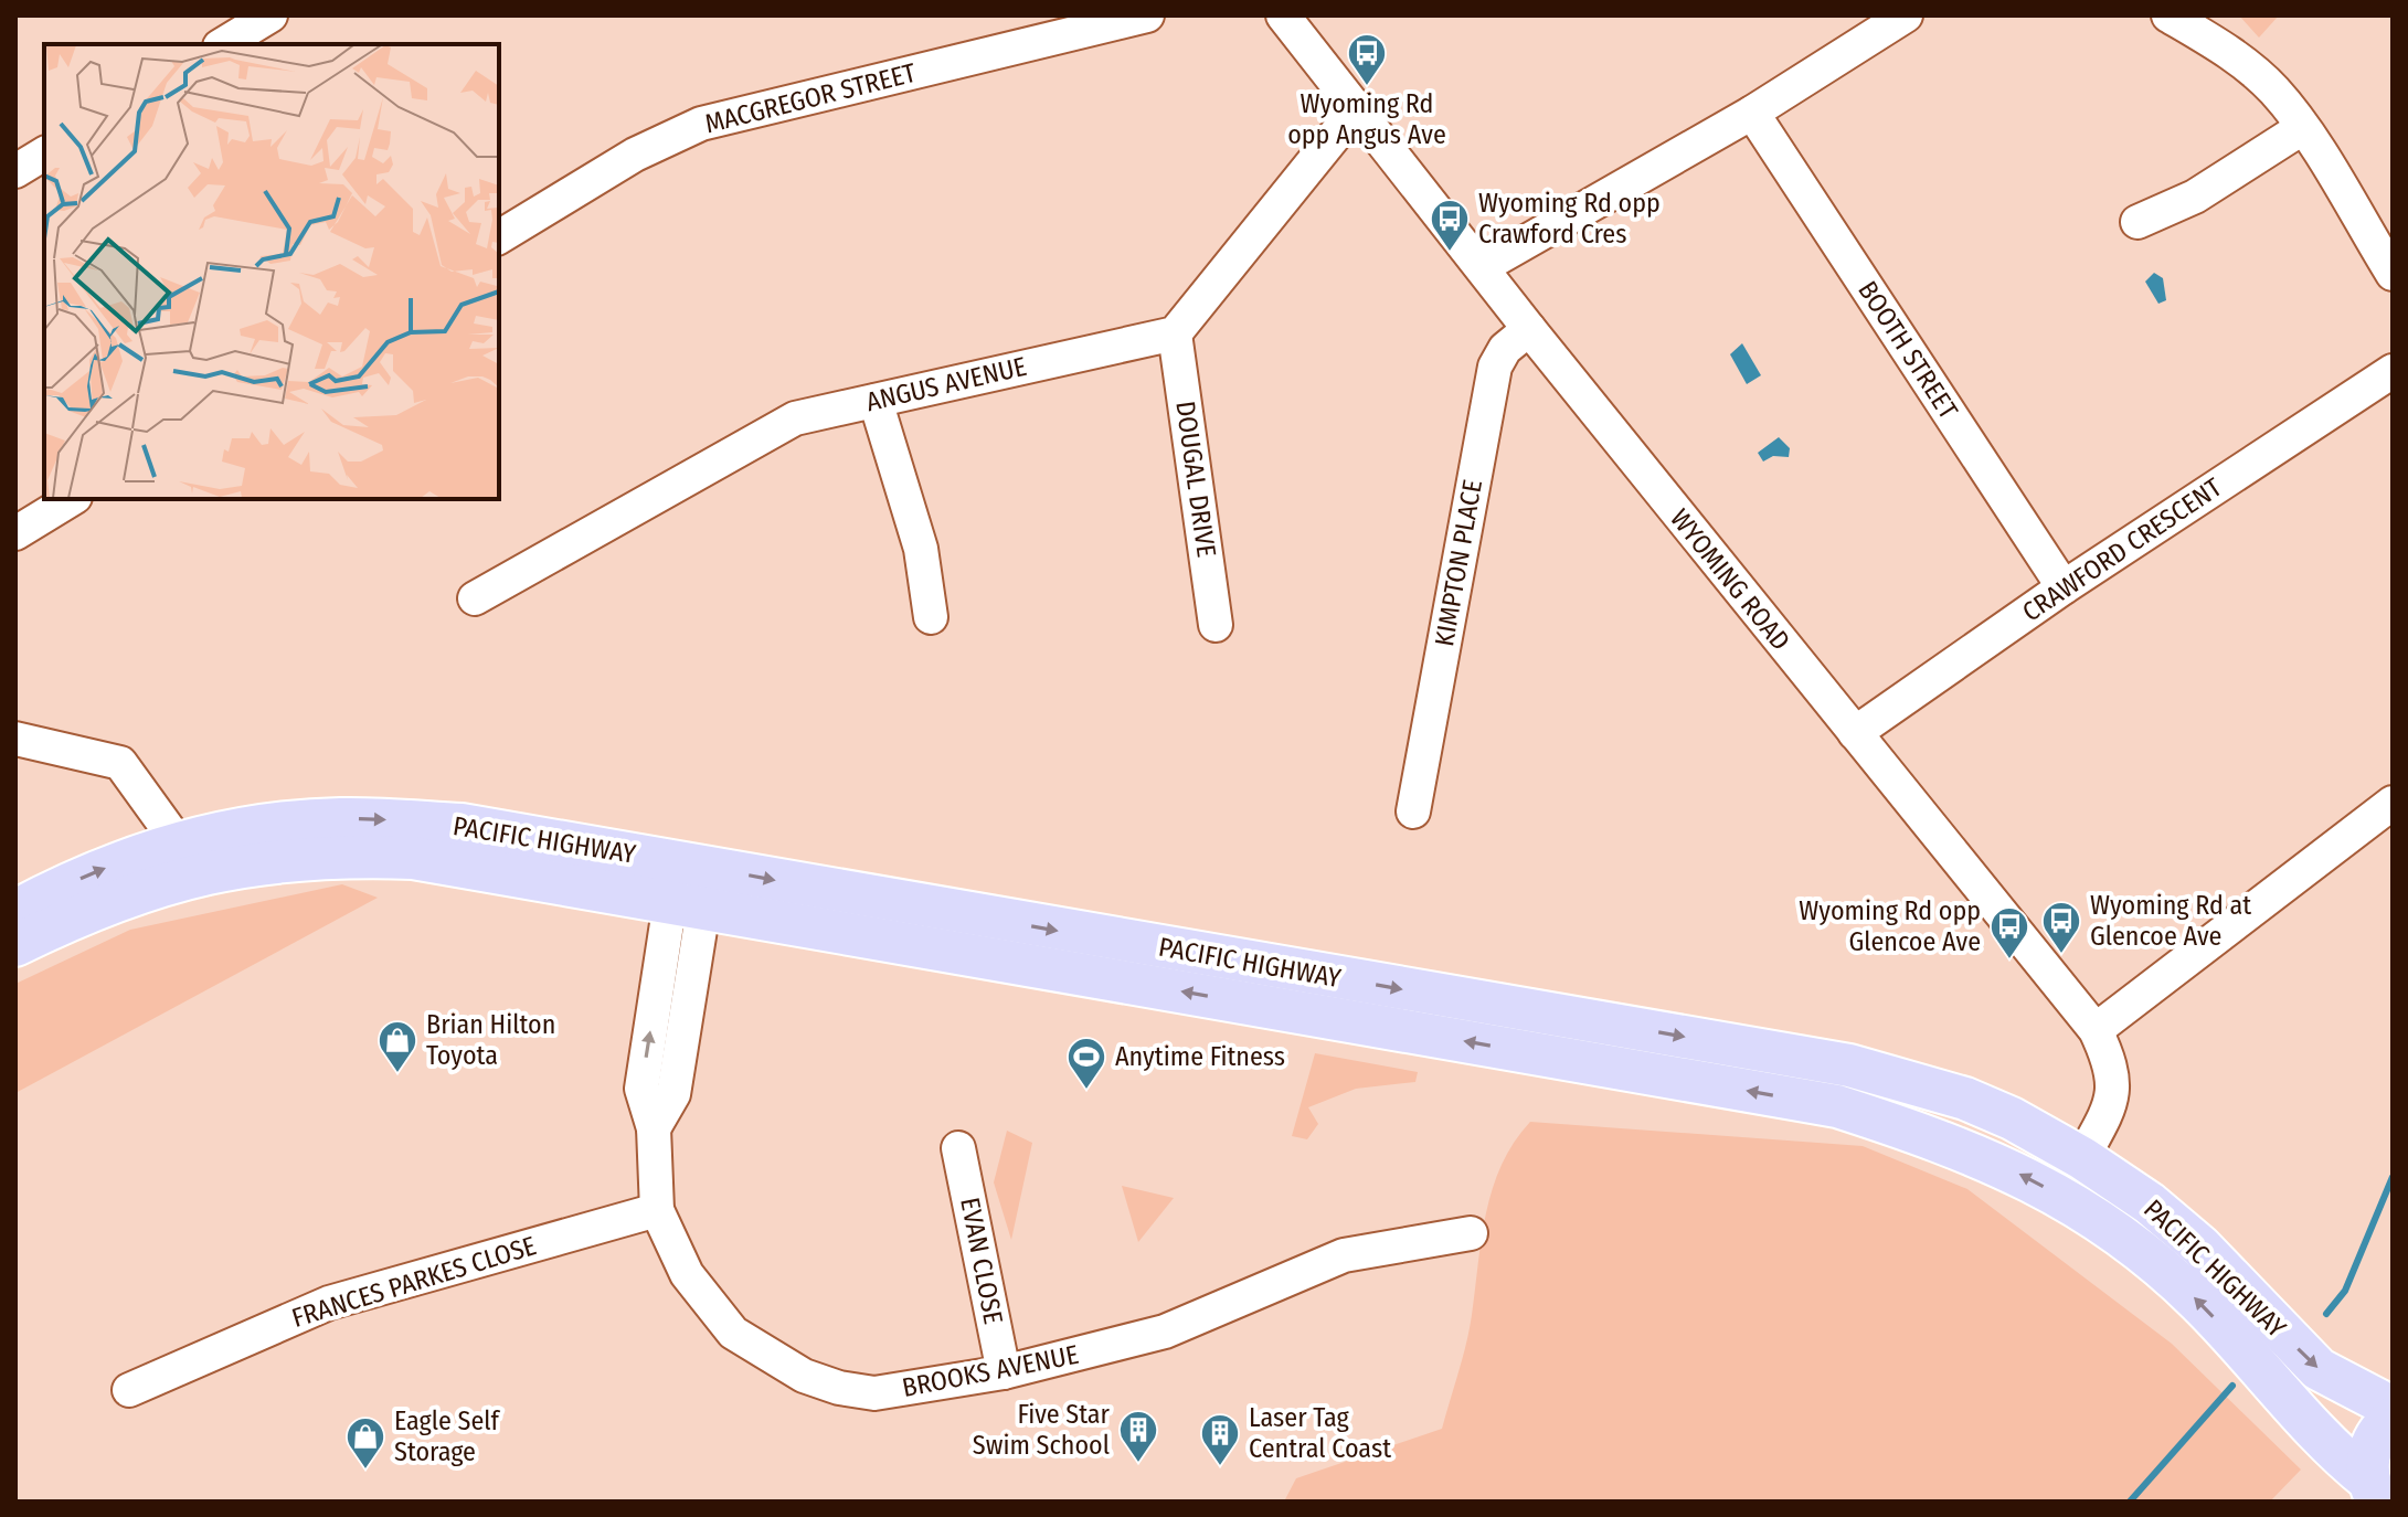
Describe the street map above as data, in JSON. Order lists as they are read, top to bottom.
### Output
{
  "streets": {
    "main road": ["PACIFIC HIGHWAY"],
    "street": [
      "MACGREGOR STREET",
      "BOOTH STREET",
      "ANGUS AVENUE",
      "DOUGAL DRIVE",
      "CRAWFORD CRESCENT",
      "KIMPTON PLACE",
      "WYOMING ROAD",
      "EVAN CLOSE",
      "FRANCES PARKES CLOSE",
      "BROOKS AVENUE"
    ]
  },
  "crossings": [
    ["BOOTH STREET", "CRAWFORD CRESCENT"],
    ["ANGUS AVENUE", "DOUGAL DRIVE"],
    ["CRAWFORD CRESCENT", "WYOMING ROAD"],
    ["KIMPTON PLACE", "WYOMING ROAD"],
    ["WYOMING ROAD", "PACIFIC HIGHWAY"],
    ["PACIFIC HIGHWAY", "BROOKS AVENUE"],
    ["EVAN CLOSE", "BROOKS AVENUE"],
    ["FRANCES PARKES CLOSE", "BROOKS AVENUE"]
  ],
  "places": {
    "bus stop": [
      "Wyoming Rd opp Angus Ave",
      "Wyoming Rd opp Crawford Cres",
      "Wyoming Rd at Glencoe Ave",
      "Wyoming Rd opp Glencoe Ave"
    ],
    "shop": ["Brian Hilton Toyota", "Eagle Self Storage"],
    "sports": ["Anytime Fitness"],
    "building": ["Five Star Swim School", "Laser Tag Central Coast"]
  }
}
